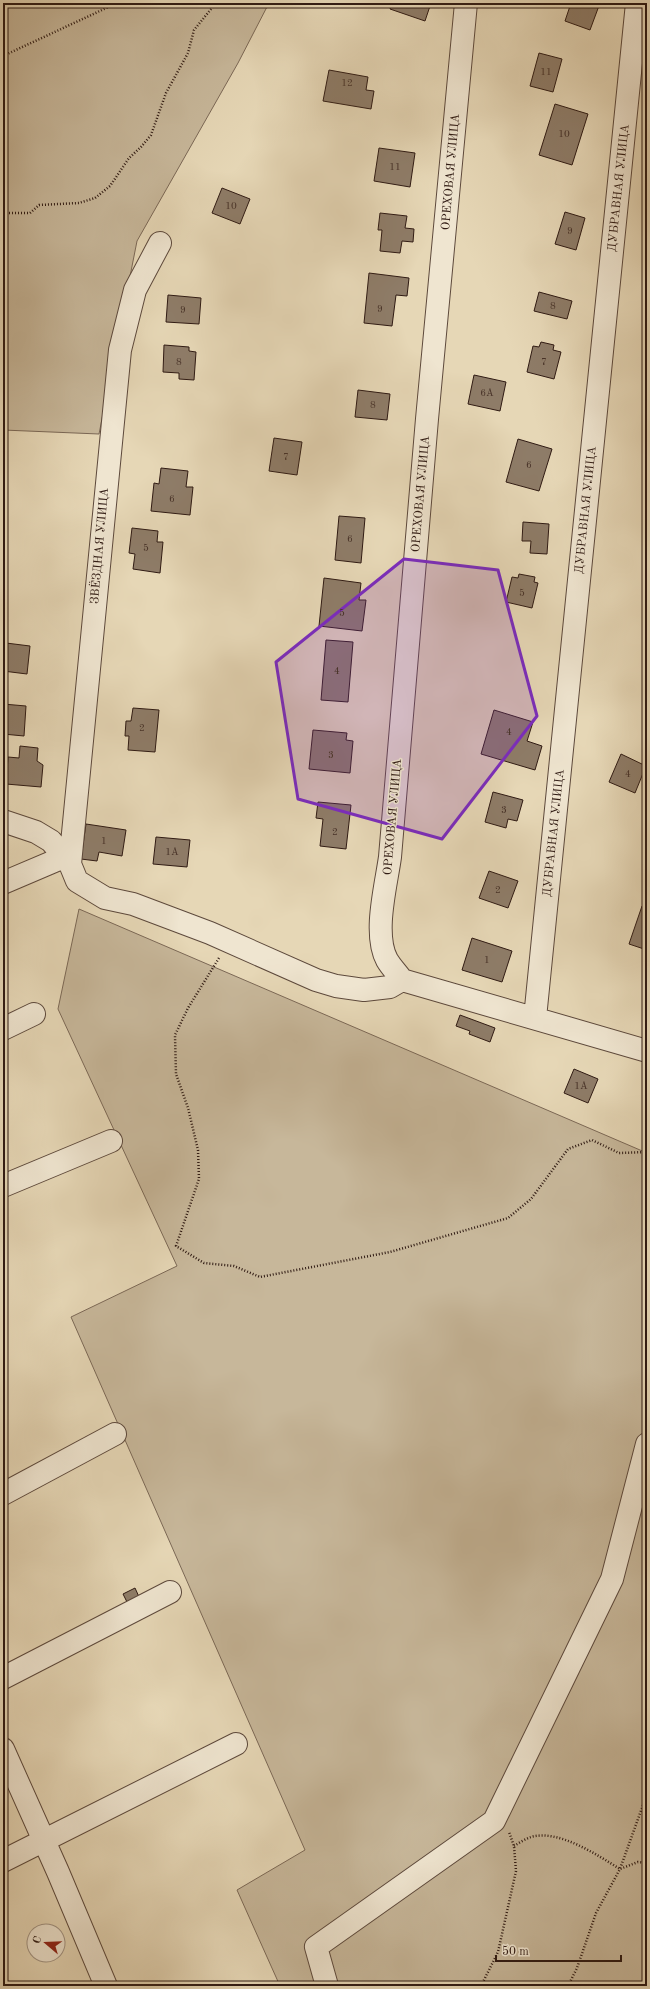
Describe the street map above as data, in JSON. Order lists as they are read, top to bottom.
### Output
{
  "streets": {
    "street": ["ОРЕХОВАЯ УЛИЦА", "ДУБРАВНАЯ УЛИЦА", "ЗВЁЗДНАЯ УЛИЦА"]
  },
  "house_numbers": [
    "11",
    "12",
    "10",
    "11",
    "10",
    "9",
    "8",
    "9",
    "9",
    "8",
    "7",
    "6А",
    "8",
    "7",
    "6",
    "6",
    "6",
    "5",
    "5",
    "5",
    "4",
    "2",
    "4",
    "3",
    "4",
    "3",
    "2",
    "1",
    "1А",
    "2",
    "1",
    "1А"
  ],
  "scale_bar": "50 m",
  "north": "left"
}
